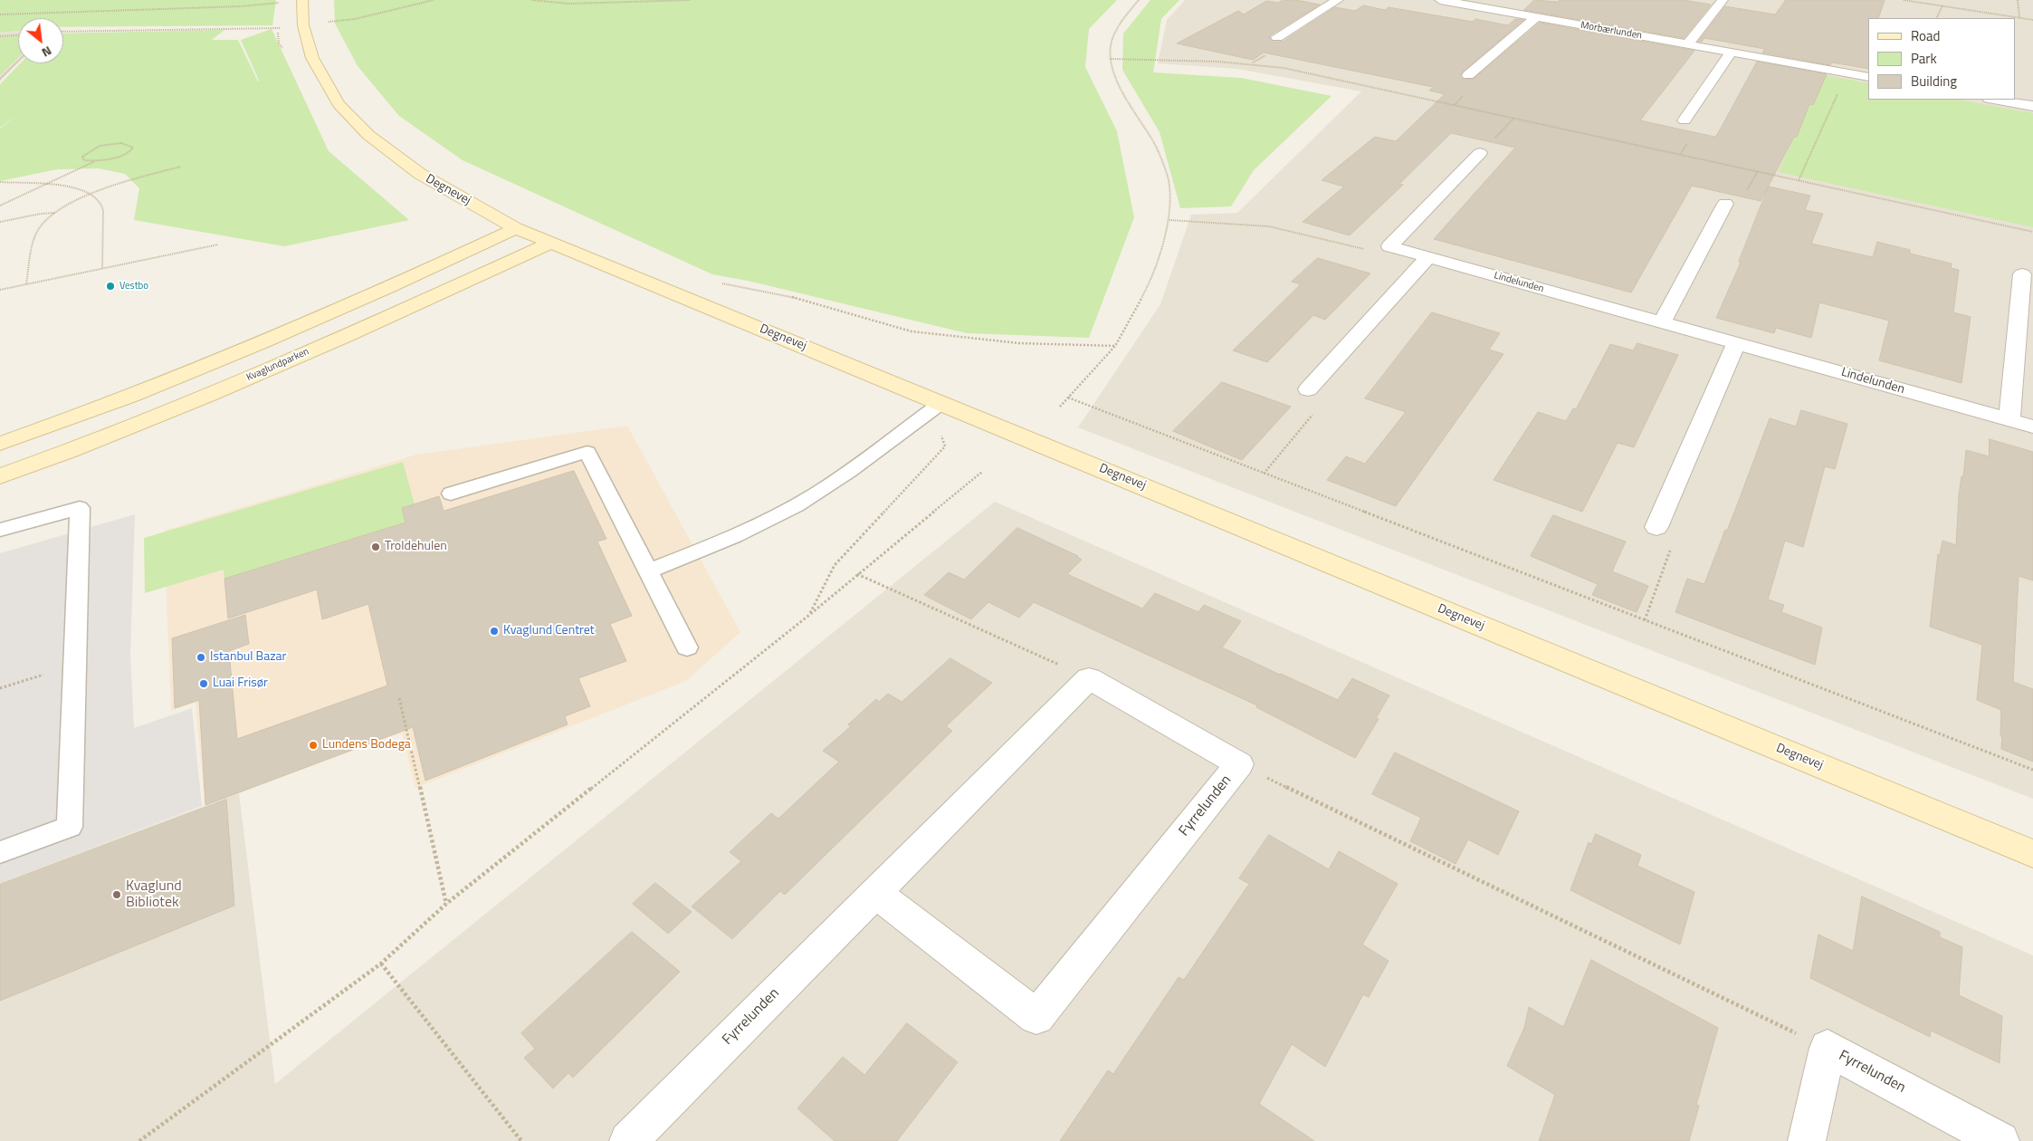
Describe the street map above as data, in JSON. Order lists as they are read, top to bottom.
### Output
{
  "streets": {
    "street": [
      "Morbærlunden",
      "Degnevej",
      "Lindelunden",
      "Kvaglundparken",
      "Fyrrelunden"
    ]
  },
  "crossings": [
    ["Degnevej", "Kvaglundparken"]
  ],
  "places": [
    "Vestbo",
    "Troldehulen",
    "Kvaglund Centret",
    "Istanbul Bazar",
    "Luai Frisør",
    "Lundens Bodega",
    "Kvaglund Bibliotek"
  ],
  "legend": ["Road", "Park", "Building"],
  "north": "bottom right"
}
